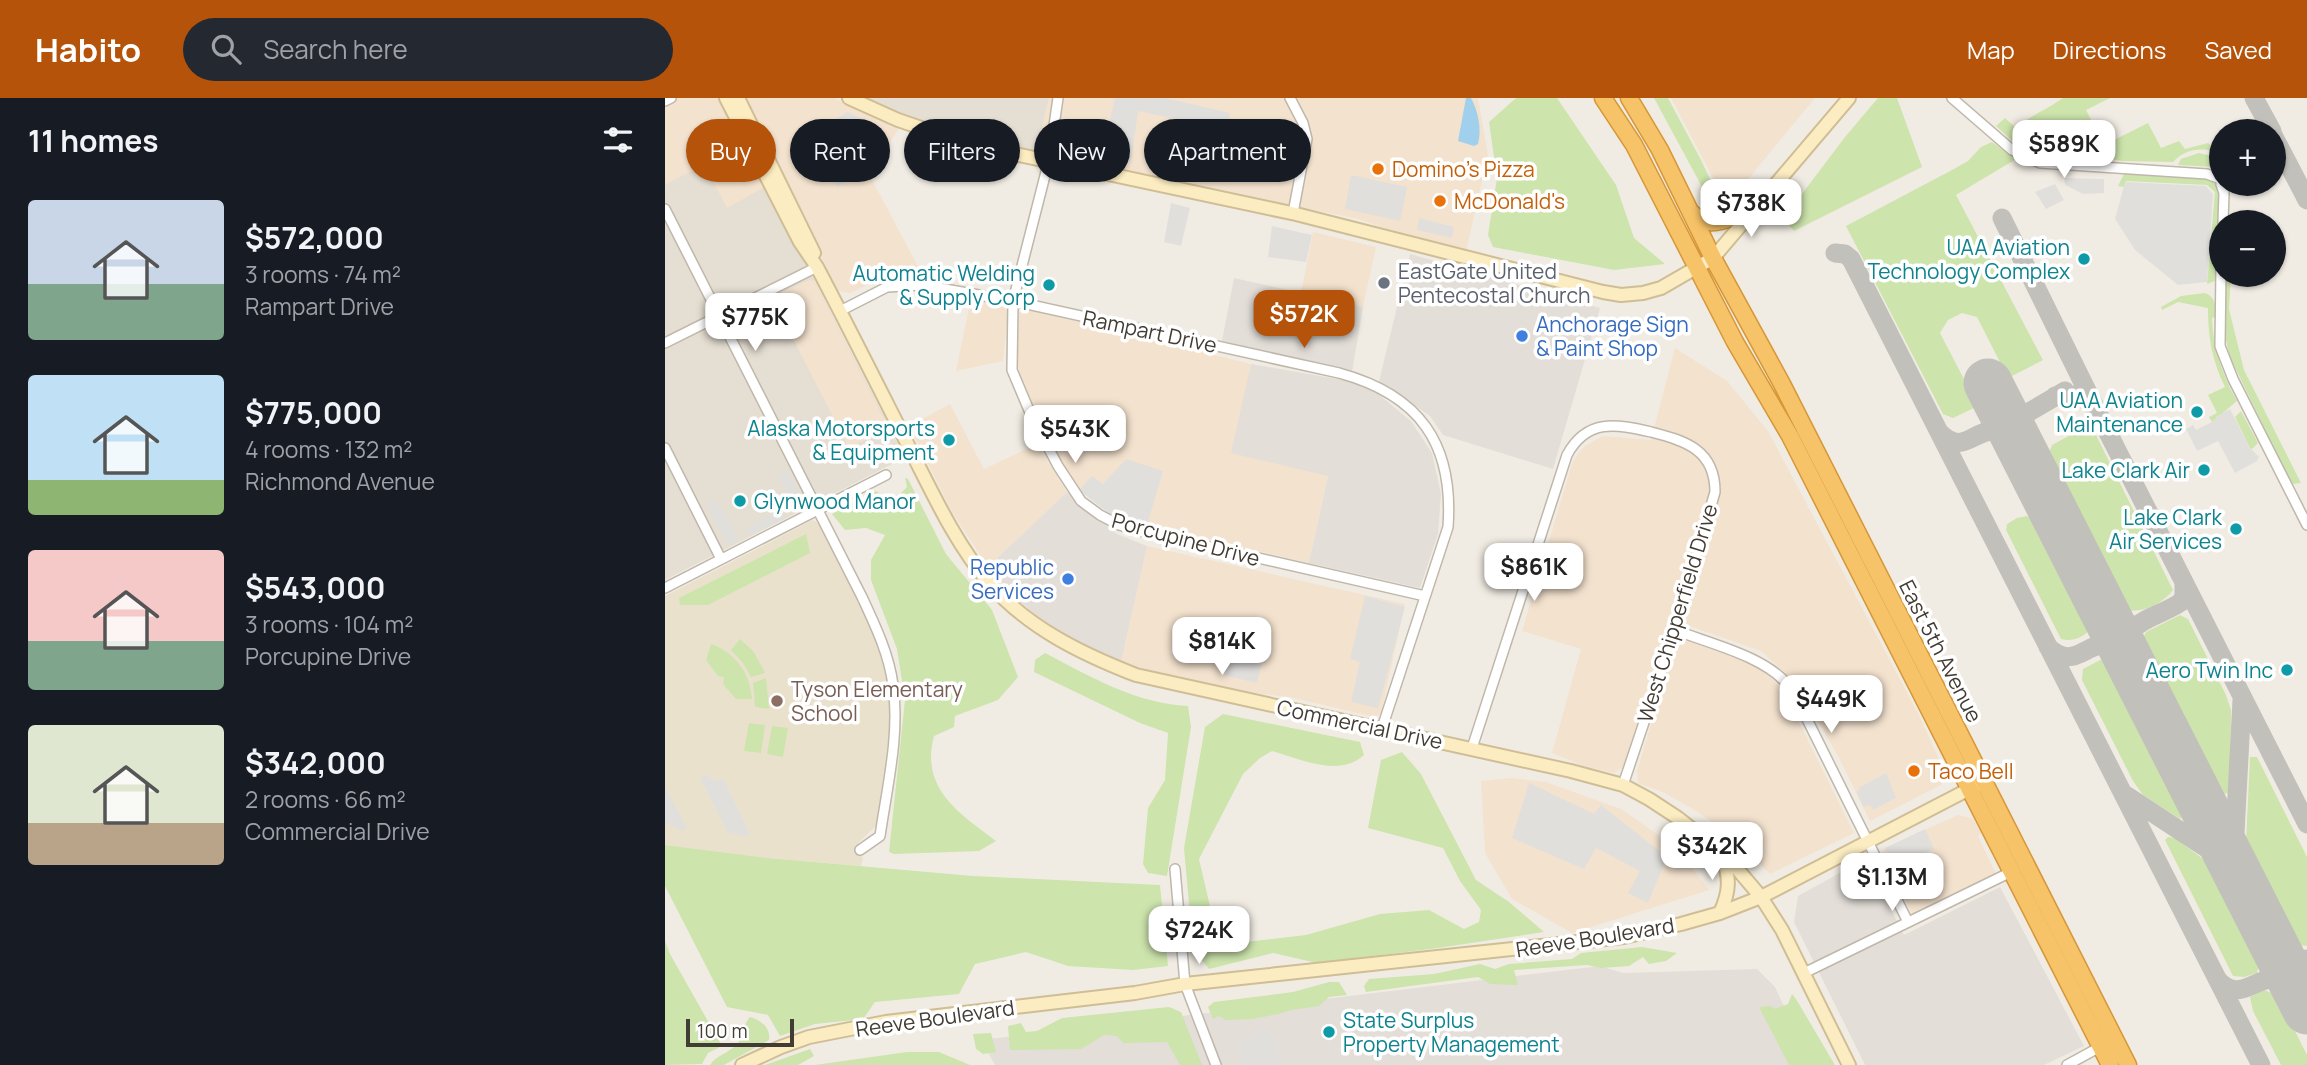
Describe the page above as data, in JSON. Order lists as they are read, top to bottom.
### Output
{
  "streets": {
    "highway": ["East 5th Avenue"],
    "street": [
      "Rampart Drive",
      "Porcupine Drive",
      "West Chipperfield Drive",
      "Commercial Drive",
      "Reeve Boulevard"
    ]
  },
  "crossings": [
    ["Rampart Drive", "Porcupine Drive"],
    ["Rampart Drive", "Commercial Drive"],
    ["West Chipperfield Drive", "Commercial Drive"],
    ["East 5th Avenue", "Reeve Boulevard"],
    ["Commercial Drive", "Reeve Boulevard"]
  ],
  "places": [
    "Domino's Pizza",
    "McDonald's",
    "UAA Aviation Technology Complex",
    "EastGate United Pentecostal Church",
    "Automatic Welding & Supply Corp",
    "Anchorage Sign & Paint Shop",
    "UAA Aviation Maintenance",
    "Alaska Motorsports & Equipment",
    "Lake Clark Air",
    "Glynwood Manor",
    "Lake Clark Air Services",
    "Republic Services",
    "Aero Twin Inc",
    "Tyson Elementary School",
    "Taco Bell",
    "State Surplus Property Management"
  ],
  "scale_bar": "100 m",
  "page": {
    "header": "Habito",
    "search": "Search here",
    "nav": ["Map", "Directions", "Saved"],
    "heading": "11 homes",
    "map_buttons": ["+", "−"],
    "chip": [
      "Buy",
      "Rent",
      "Filters",
      "New",
      "Apartment"
    ],
    "price": [
      "$589K",
      "$738K",
      "$572K",
      "$775K",
      "$543K",
      "$861K",
      "$814K",
      "$449K",
      "$342K",
      "$1.13M",
      "$724K"
    ],
    "list": [
      {
        "name": "$572,000",
        "note": "3 rooms · 74 m² · Rampart Drive"
      },
      {
        "name": "$775,000",
        "note": "4 rooms · 132 m² · Richmond Avenue"
      },
      {
        "name": "$543,000",
        "note": "3 rooms · 104 m² · Porcupine Drive"
      },
      {
        "name": "$342,000",
        "note": "2 rooms · 66 m² · Commercial Drive"
      }
    ],
    "scale": "100 m"
  }
}
